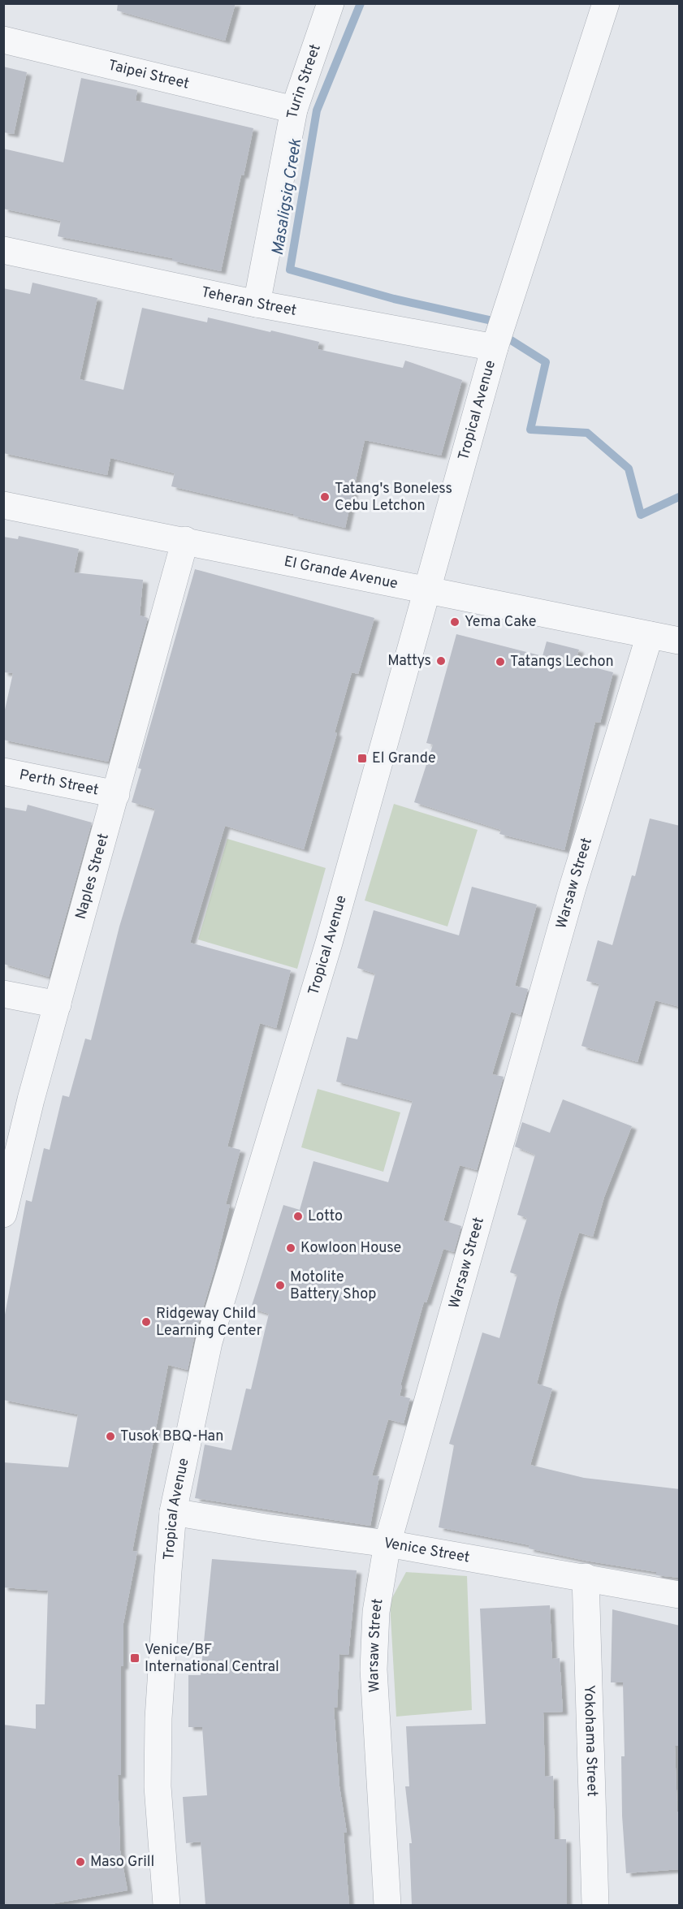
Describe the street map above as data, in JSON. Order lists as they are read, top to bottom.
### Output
{
  "streets": {
    "street": [
      "Taipei Street",
      "Turin Street",
      "Teheran Street",
      "Tropical Avenue",
      "El Grande Avenue",
      "Perth Street",
      "Naples Street",
      "Warsaw Street",
      "Venice Street",
      "Yokohama Street"
    ]
  },
  "crossings": [
    ["Taipei Street", "Turin Street"],
    ["Turin Street", "Teheran Street"],
    ["Teheran Street", "Tropical Avenue"],
    ["Tropical Avenue", "El Grande Avenue"],
    ["Tropical Avenue", "Venice Street"],
    ["El Grande Avenue", "Naples Street"],
    ["El Grande Avenue", "Warsaw Street"],
    ["Perth Street", "Naples Street"],
    ["Warsaw Street", "Venice Street"],
    ["Venice Street", "Yokohama Street"]
  ],
  "water": ["Masaligsig Creek"],
  "places": {
    "other": [
      "Tatang's Boneless Cebu Letchon",
      "Yema Cake",
      "Mattys",
      "Tatangs Lechon",
      "Lotto",
      "Kowloon House",
      "Motolite Battery Shop",
      "Ridgeway Child Learning Center",
      "Tusok BBQ-Han",
      "Maso Grill"
    ],
    "transit": ["El Grande", "Venice/BF International Central"]
  }
}
